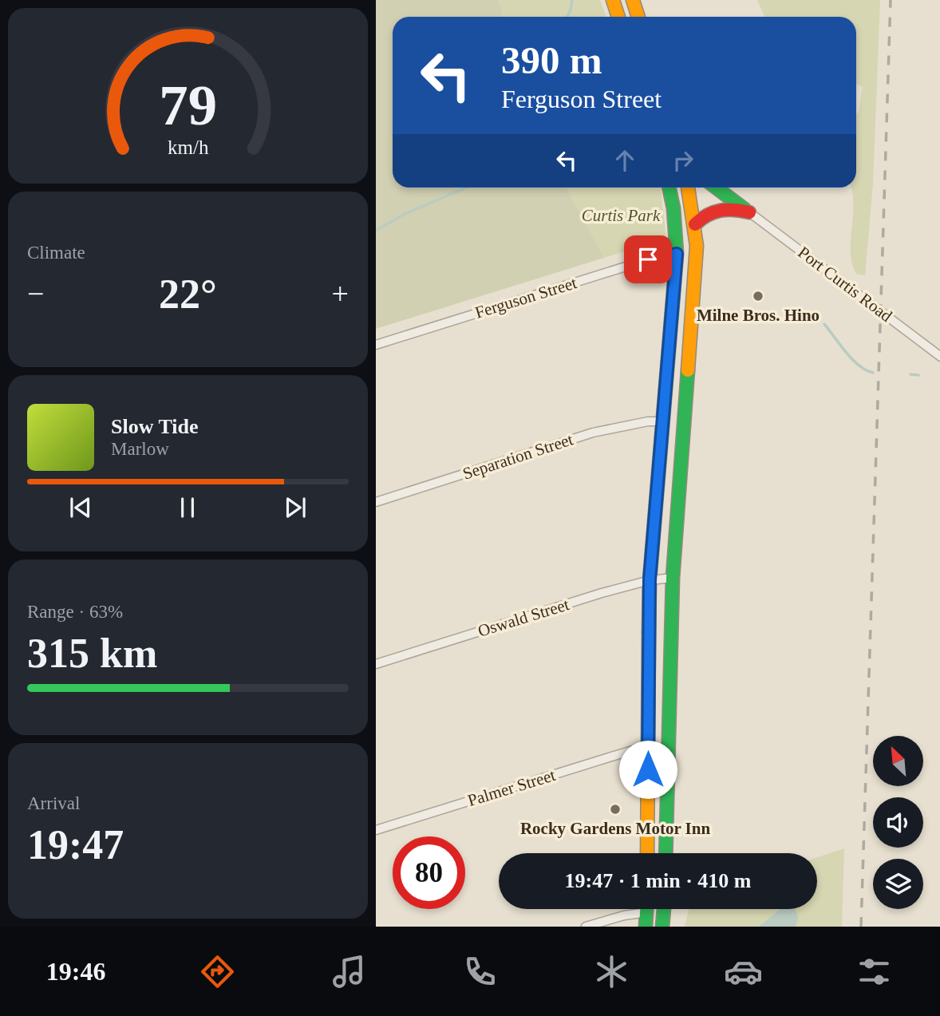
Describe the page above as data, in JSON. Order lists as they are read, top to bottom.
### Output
{
  "streets": {
    "street": [
      "Port Curtis Road",
      "Ferguson Street",
      "Separation Street",
      "Oswald Street",
      "Palmer Street"
    ]
  },
  "parks": ["Curtis Park"],
  "places": ["Milne Bros. Hino", "Rocky Gardens Motor Inn"],
  "north": "top left",
  "page": {
    "turn": ["390 m", "Ferguson Street"],
    "tile": [
      "Climate",
      ["Range · 63%", "315 km"],
      ["Arrival", "19:47"]
    ],
    "heat": ["−", "22°", "+"],
    "song": ["Slow Tide", "Marlow"],
    "limit": "80",
    "trip": "19:47 · 1 min · 410 m",
    "tabs": "19:46",
    "gauge": ["79", "km/h"]
  }
}
